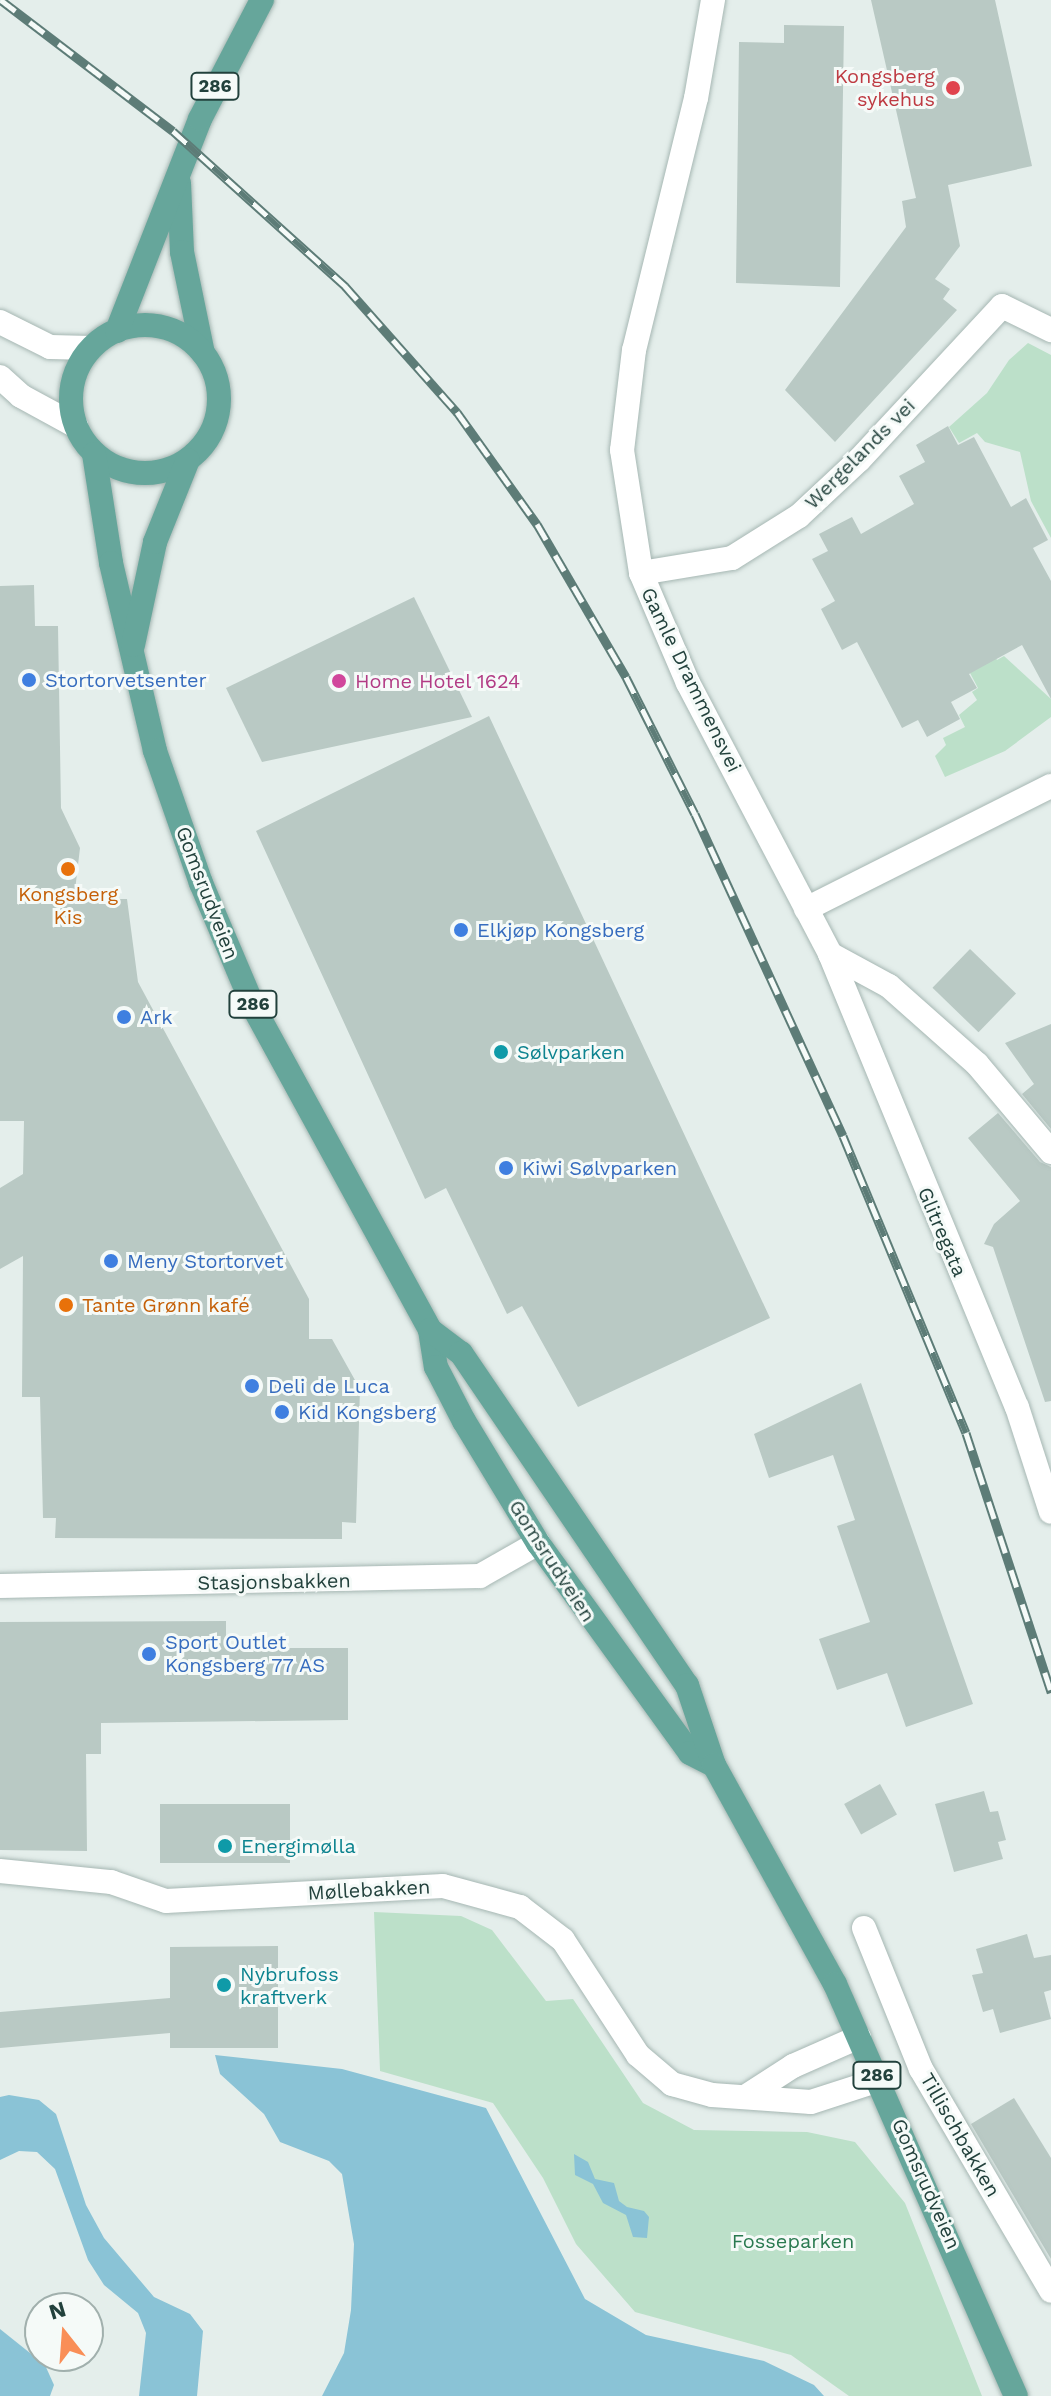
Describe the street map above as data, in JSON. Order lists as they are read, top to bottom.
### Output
{
  "streets": {
    "main road": ["286", "Gomsrudveien"],
    "street": [
      "Wergelands vei",
      "Gamle Drammensvei",
      "Glitregata",
      "Stasjonsbakken",
      "Møllebakken",
      "Tillischbakken"
    ]
  },
  "crossings": [
    ["286", "Gomsrudveien"],
    ["Wergelands vei", "Gamle Drammensvei"],
    ["Gamle Drammensvei", "Glitregata"],
    ["Gomsrudveien", "Stasjonsbakken"],
    ["Gomsrudveien", "Møllebakken"]
  ],
  "parks": ["Fosseparken"],
  "places": [
    "Kongsberg sykehus",
    "Stortorvetsenter",
    "Home Hotel 1624",
    "Kongsberg Kis",
    "Elkjøp Kongsberg",
    "Ark",
    "Sølvparken",
    "Kiwi Sølvparken",
    "Meny Stortorvet",
    "Tante Grønn kafé",
    "Deli de Luca",
    "Kid Kongsberg",
    "Sport Outlet Kongsberg 77 AS",
    "Energimølla",
    "Nybrufoss kraftverk"
  ],
  "north": "top"
}
